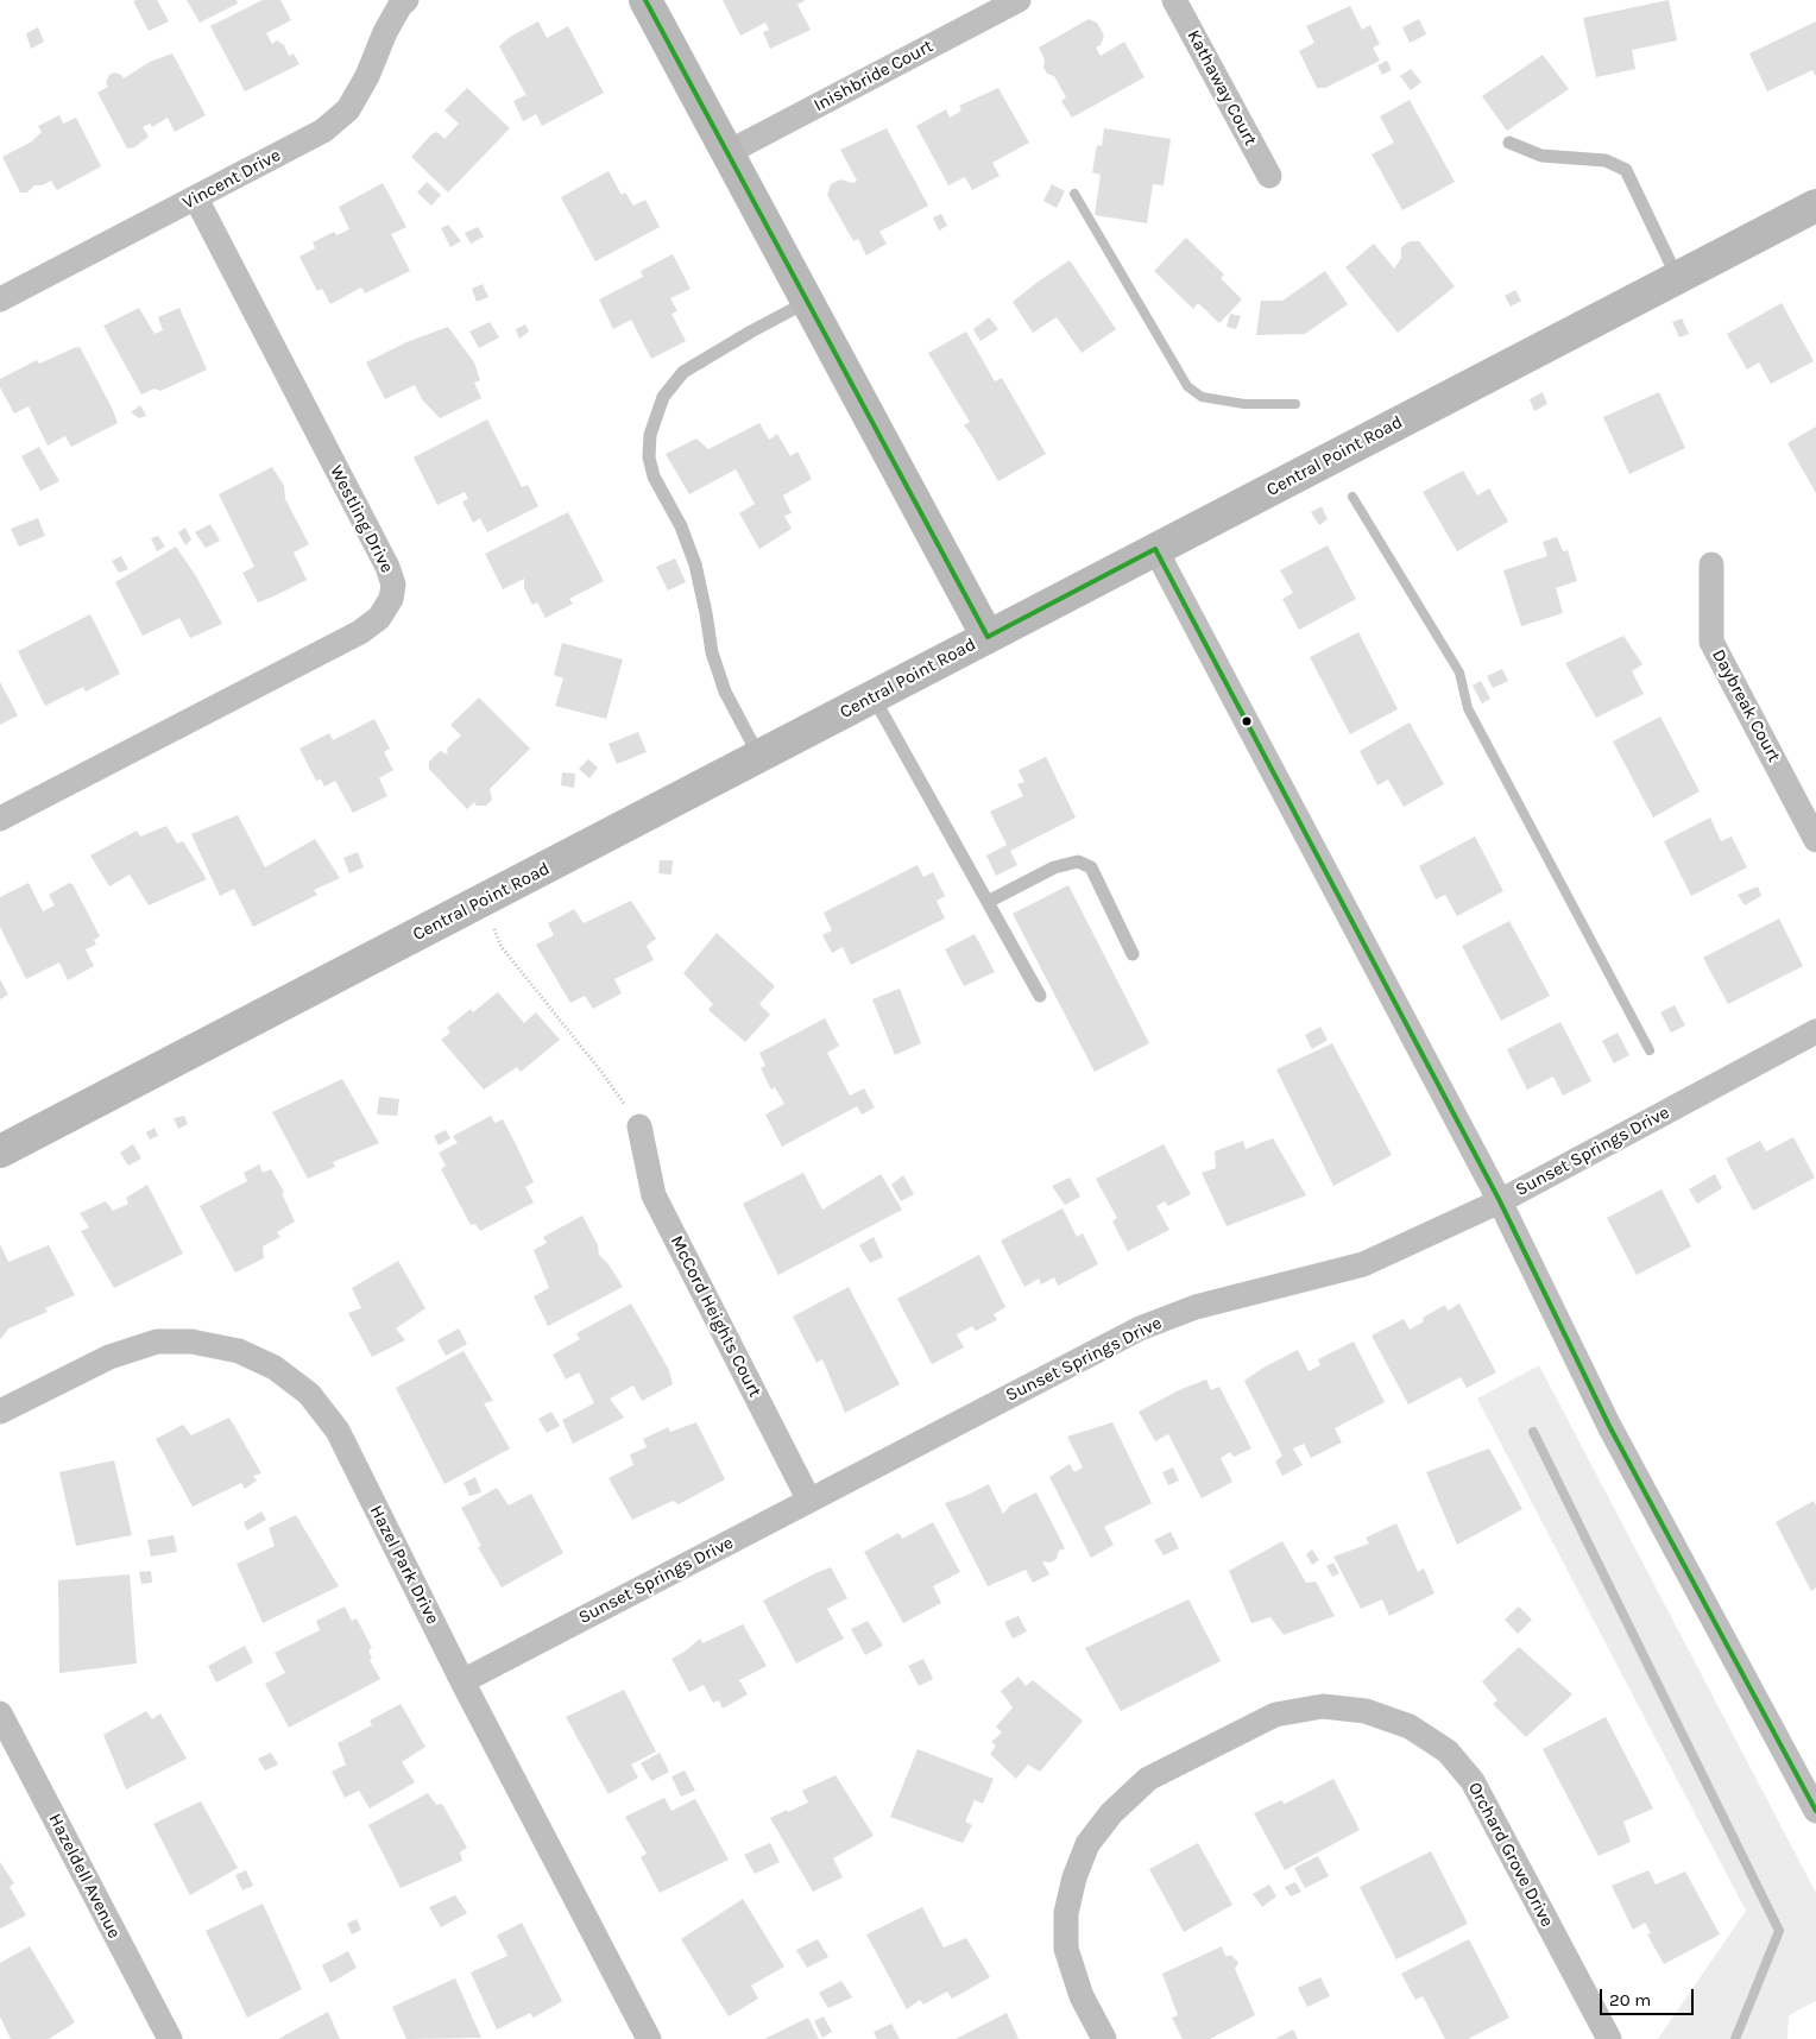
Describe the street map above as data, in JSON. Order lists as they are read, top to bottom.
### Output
{
  "streets": {
    "street": [
      "Inishbride Court",
      "Kathaway Court",
      "Vincent Drive",
      "Central Point Road",
      "Westling Drive",
      "Daybreak Court",
      "Sunset Springs Drive",
      "McCord Heights Court",
      "Hazel Park Drive",
      "Orchard Grove Drive",
      "Hazeldell Avenue"
    ]
  },
  "crossings": [
    ["Vincent Drive", "Westling Drive"],
    ["Sunset Springs Drive", "McCord Heights Court"],
    ["Sunset Springs Drive", "Hazel Park Drive"]
  ],
  "scale_bar": "20 m"
}
